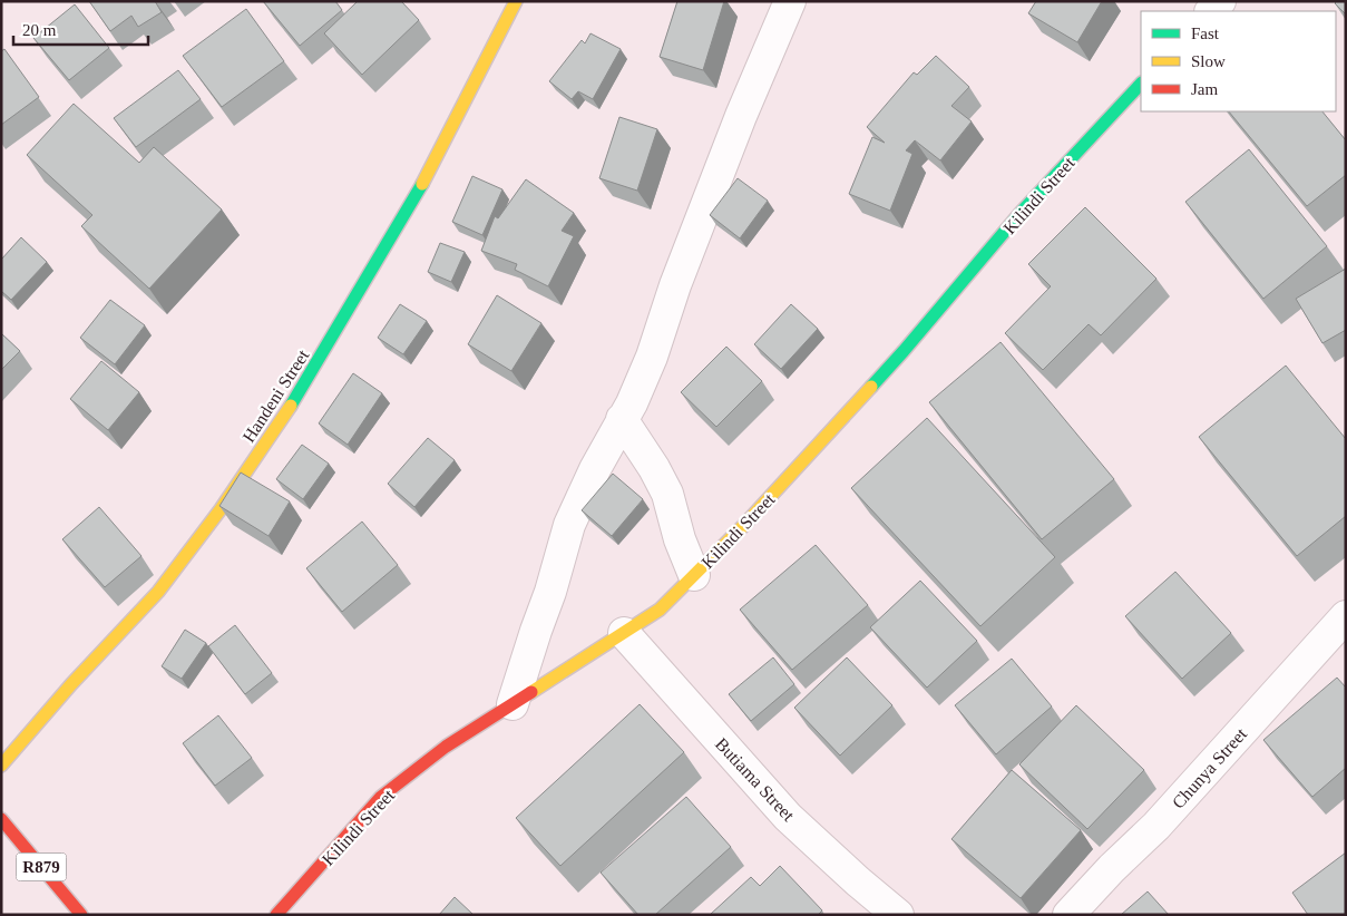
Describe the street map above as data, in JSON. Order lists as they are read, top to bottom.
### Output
{
  "streets": {
    "street": [
      "Kilindi Street",
      "Handeni Street",
      "Chunya Street",
      "Butiama Street",
      "R879"
    ]
  },
  "crossings": [
    ["Kilindi Street", "Butiama Street"]
  ],
  "legend": ["Fast", "Slow", "Jam"],
  "scale_bar": "20 m"
}
